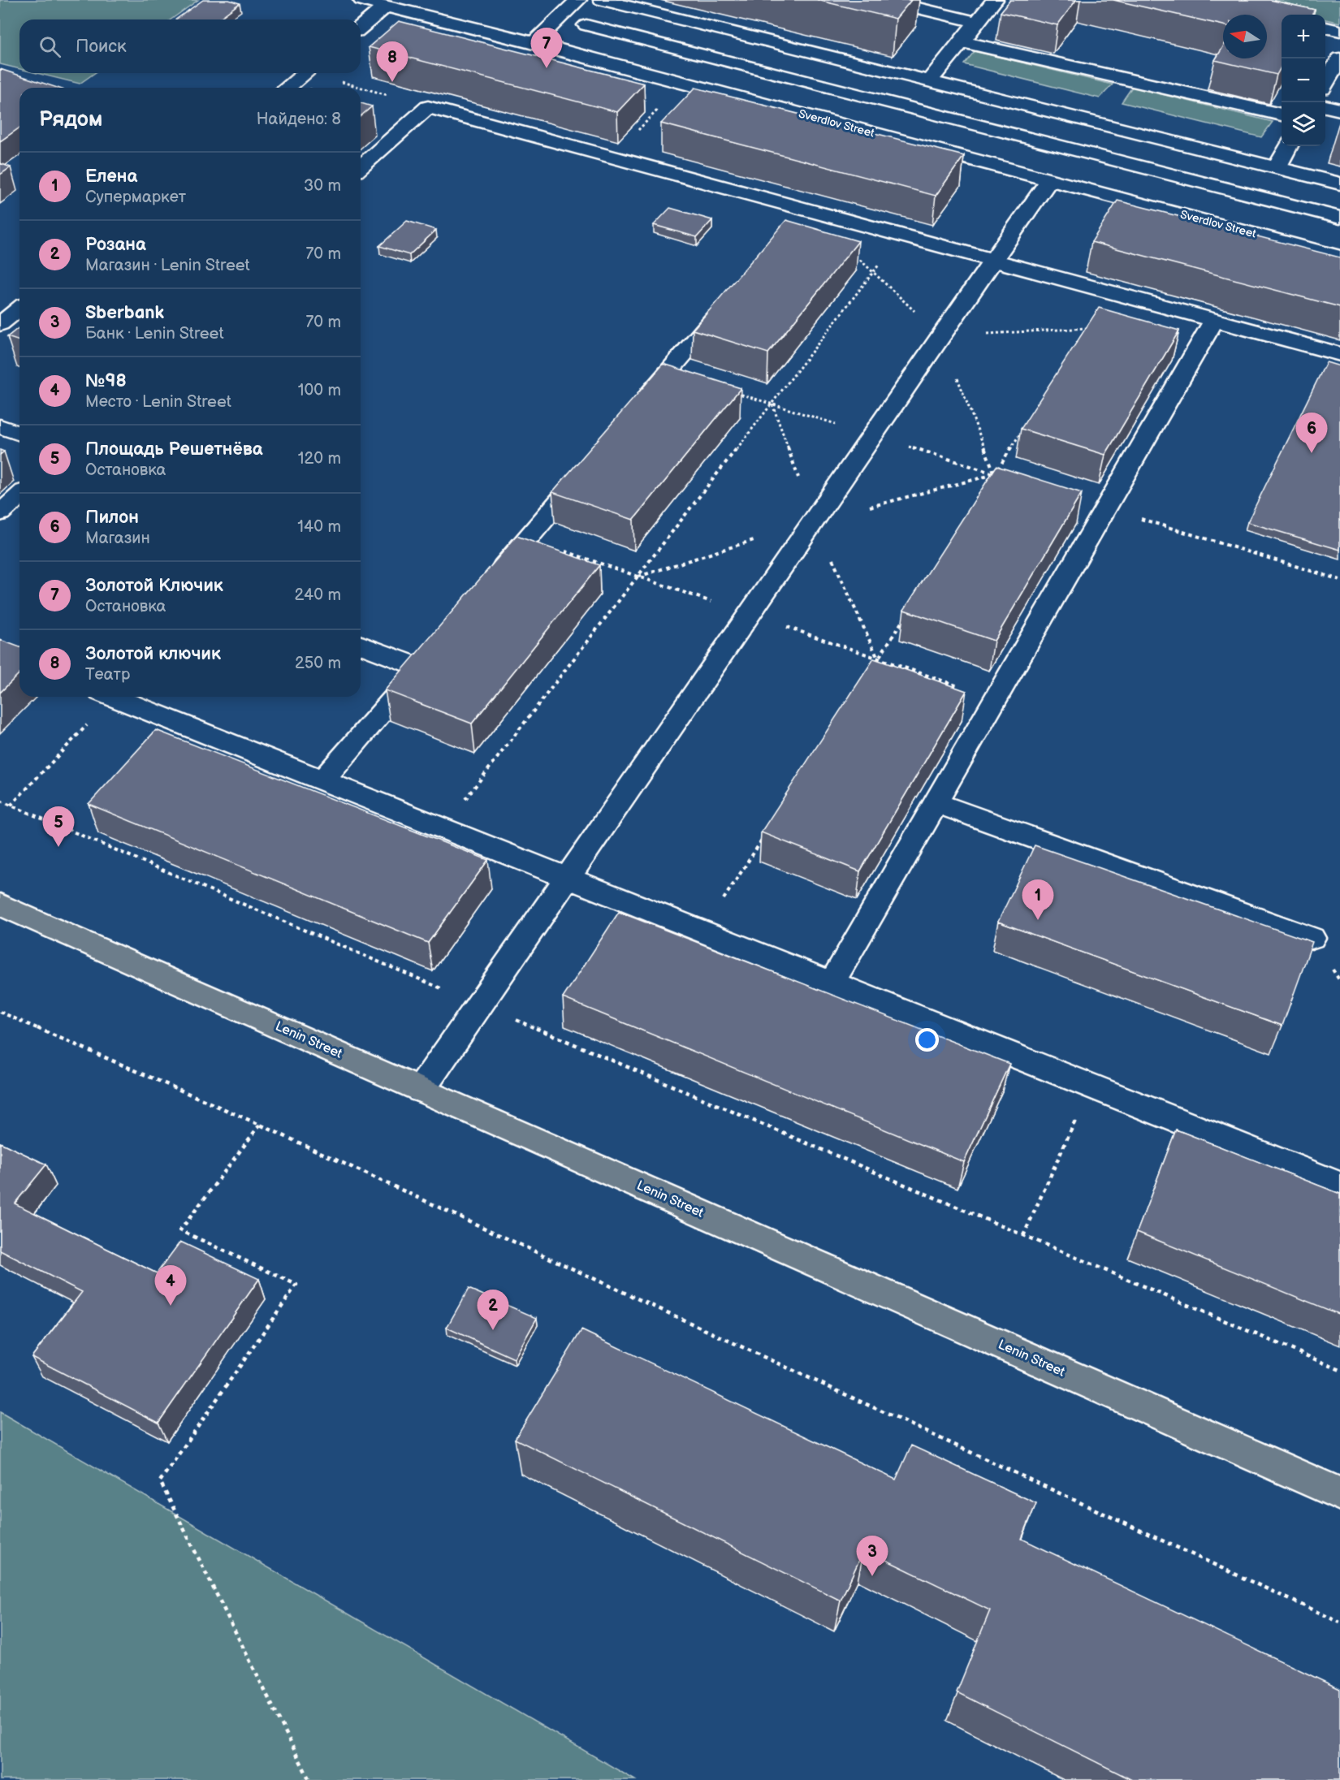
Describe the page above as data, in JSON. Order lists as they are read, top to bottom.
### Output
{
  "streets": {
    "main road": ["Lenin Street"],
    "street": ["Sverdlov Street"]
  },
  "north": "left",
  "page": {
    "map_buttons": ["+", "−"],
    "search": "Поиск",
    "pins": [
      "7",
      "8",
      "6",
      "5",
      "1",
      "4",
      "2",
      "3"
    ],
    "heading": ["Рядом", "Найдено: 8"],
    "list": [
      {
        "mark": "1",
        "name": "Елена",
        "note": "Супермаркет",
        "value": "30 m"
      },
      {
        "mark": "2",
        "name": "Розана",
        "note": "Магазин · Lenin Street",
        "value": "70 m"
      },
      {
        "mark": "3",
        "name": "Sberbank",
        "note": "Банк · Lenin Street",
        "value": "70 m"
      },
      {
        "mark": "4",
        "name": "№98",
        "note": "Место · Lenin Street",
        "value": "100 m"
      },
      {
        "mark": "5",
        "name": "Площадь Решетнёва",
        "note": "Остановка",
        "value": "120 m"
      },
      {
        "mark": "6",
        "name": "Пилон",
        "note": "Магазин",
        "value": "140 m"
      },
      {
        "mark": "7",
        "name": "Золотой Ключик",
        "note": "Остановка",
        "value": "240 m"
      },
      {
        "mark": "8",
        "name": "Золотой ключик",
        "note": "Театр",
        "value": "250 m"
      }
    ]
  }
}
